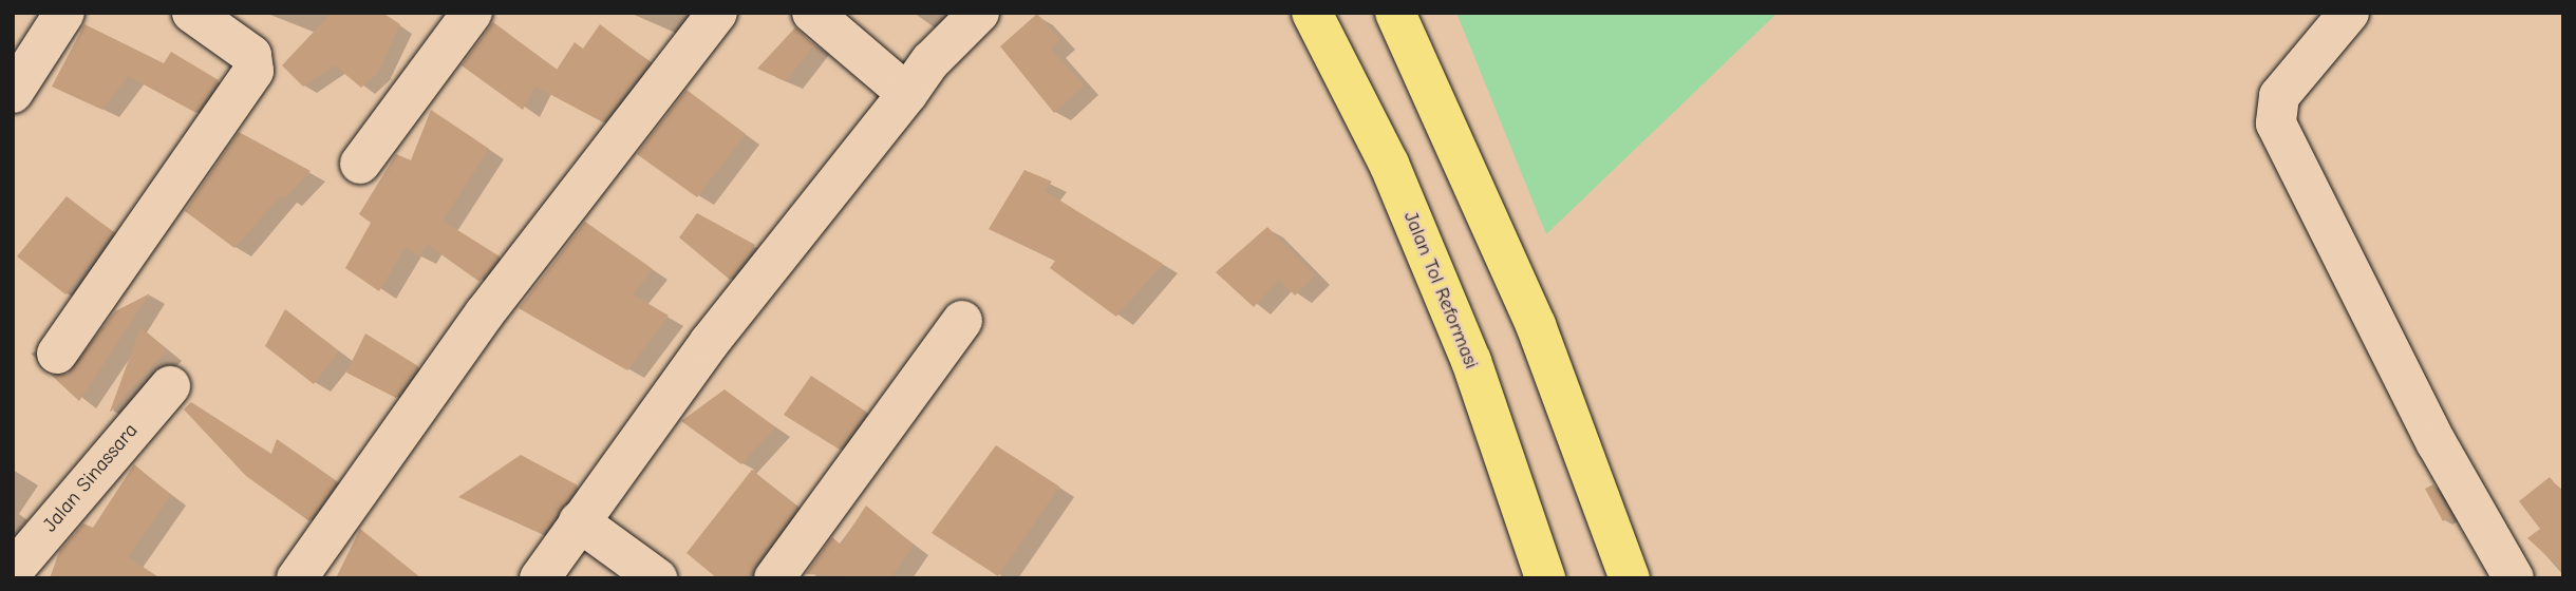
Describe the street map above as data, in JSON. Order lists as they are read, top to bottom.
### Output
{
  "streets": {
    "highway": ["Jalan Tol Reformasi"],
    "street": ["Jalan Sinassara"]
  }
}
